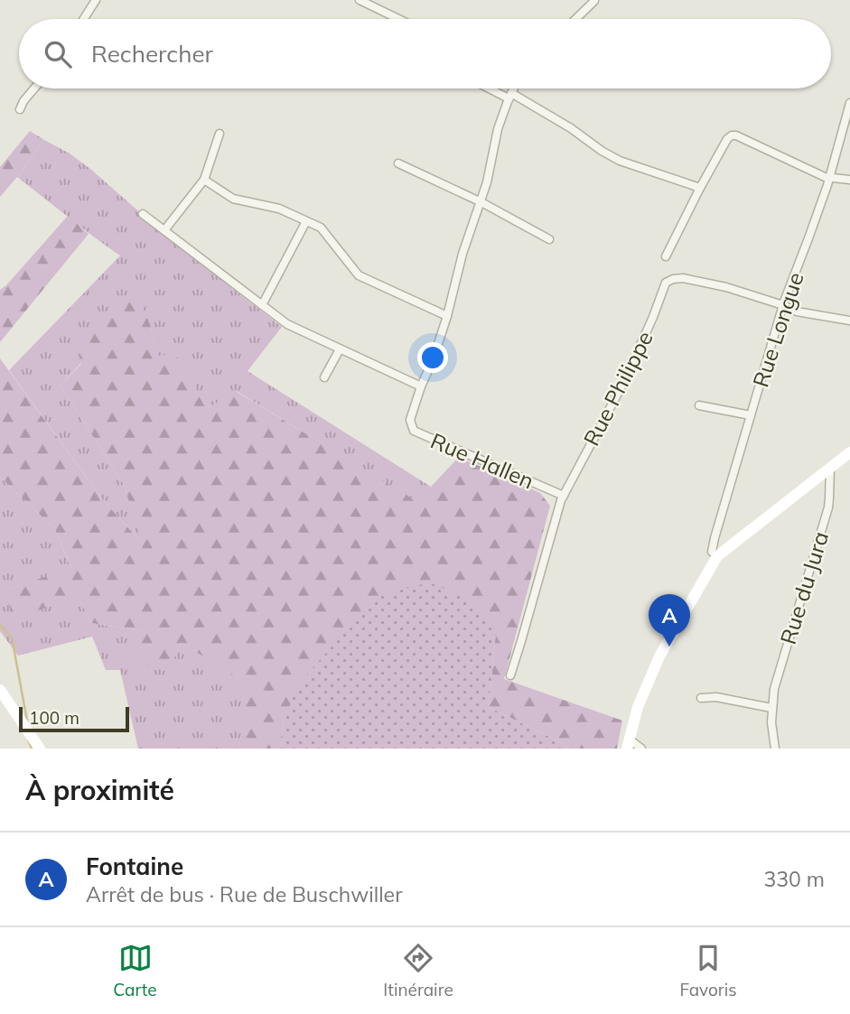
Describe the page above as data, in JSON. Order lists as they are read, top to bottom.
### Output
{
  "streets": {
    "street": [
      "Rue Longue",
      "Rue Philippe",
      "Rue Hallen",
      "Rue du Jura"
    ]
  },
  "crossings": [
    ["Rue Longue", "Rue Philippe"],
    ["Rue Philippe", "Rue Hallen"]
  ],
  "scale_bar": "100 m",
  "page": {
    "search": "Rechercher",
    "pins": "A",
    "scale": "100 m",
    "heading": "À proximité",
    "list": [
      {
        "mark": "A",
        "name": "Fontaine",
        "note": "Arrêt de bus · Rue de Buschwiller",
        "value": "330 m"
      }
    ],
    "nav": ["Carte", "Itinéraire", "Favoris"]
  }
}
